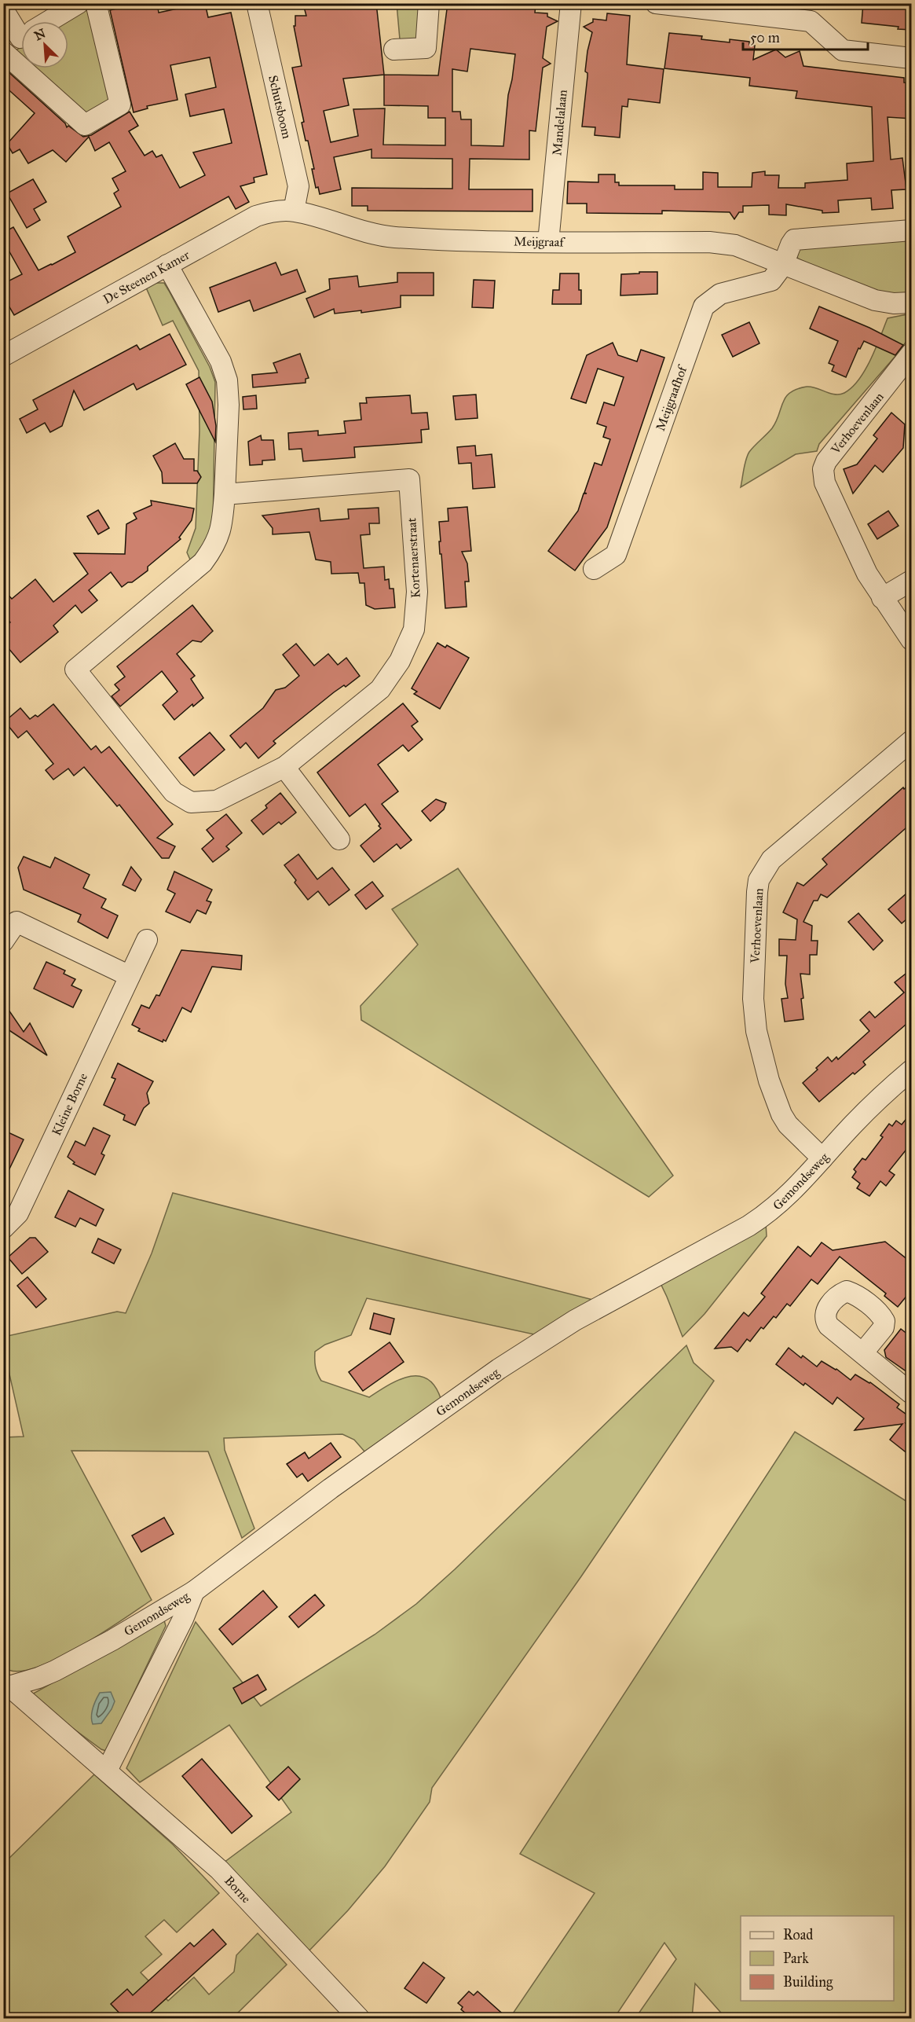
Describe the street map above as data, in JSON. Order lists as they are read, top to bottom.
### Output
{
  "streets": {
    "street": [
      "Schutsboom",
      "Mandelalaan",
      "Meijgraaf",
      "De Steenen Kamer",
      "Meijgraafhof",
      "Verhoevenlaan",
      "Kortenaerstraat",
      "Kleine Borne",
      "Gemondseweg",
      "Borne"
    ]
  },
  "crossings": [
    ["Schutsboom", "Meijgraaf"],
    ["Schutsboom", "De Steenen Kamer"],
    ["Mandelalaan", "Meijgraaf"],
    ["Meijgraaf", "De Steenen Kamer"],
    ["Meijgraaf", "Meijgraafhof"],
    ["De Steenen Kamer", "Kortenaerstraat"],
    ["Verhoevenlaan", "Gemondseweg"],
    ["Gemondseweg", "Borne"]
  ],
  "legend": ["Road", "Park", "Building"],
  "scale_bar": "50 m",
  "north": "top left"
}
